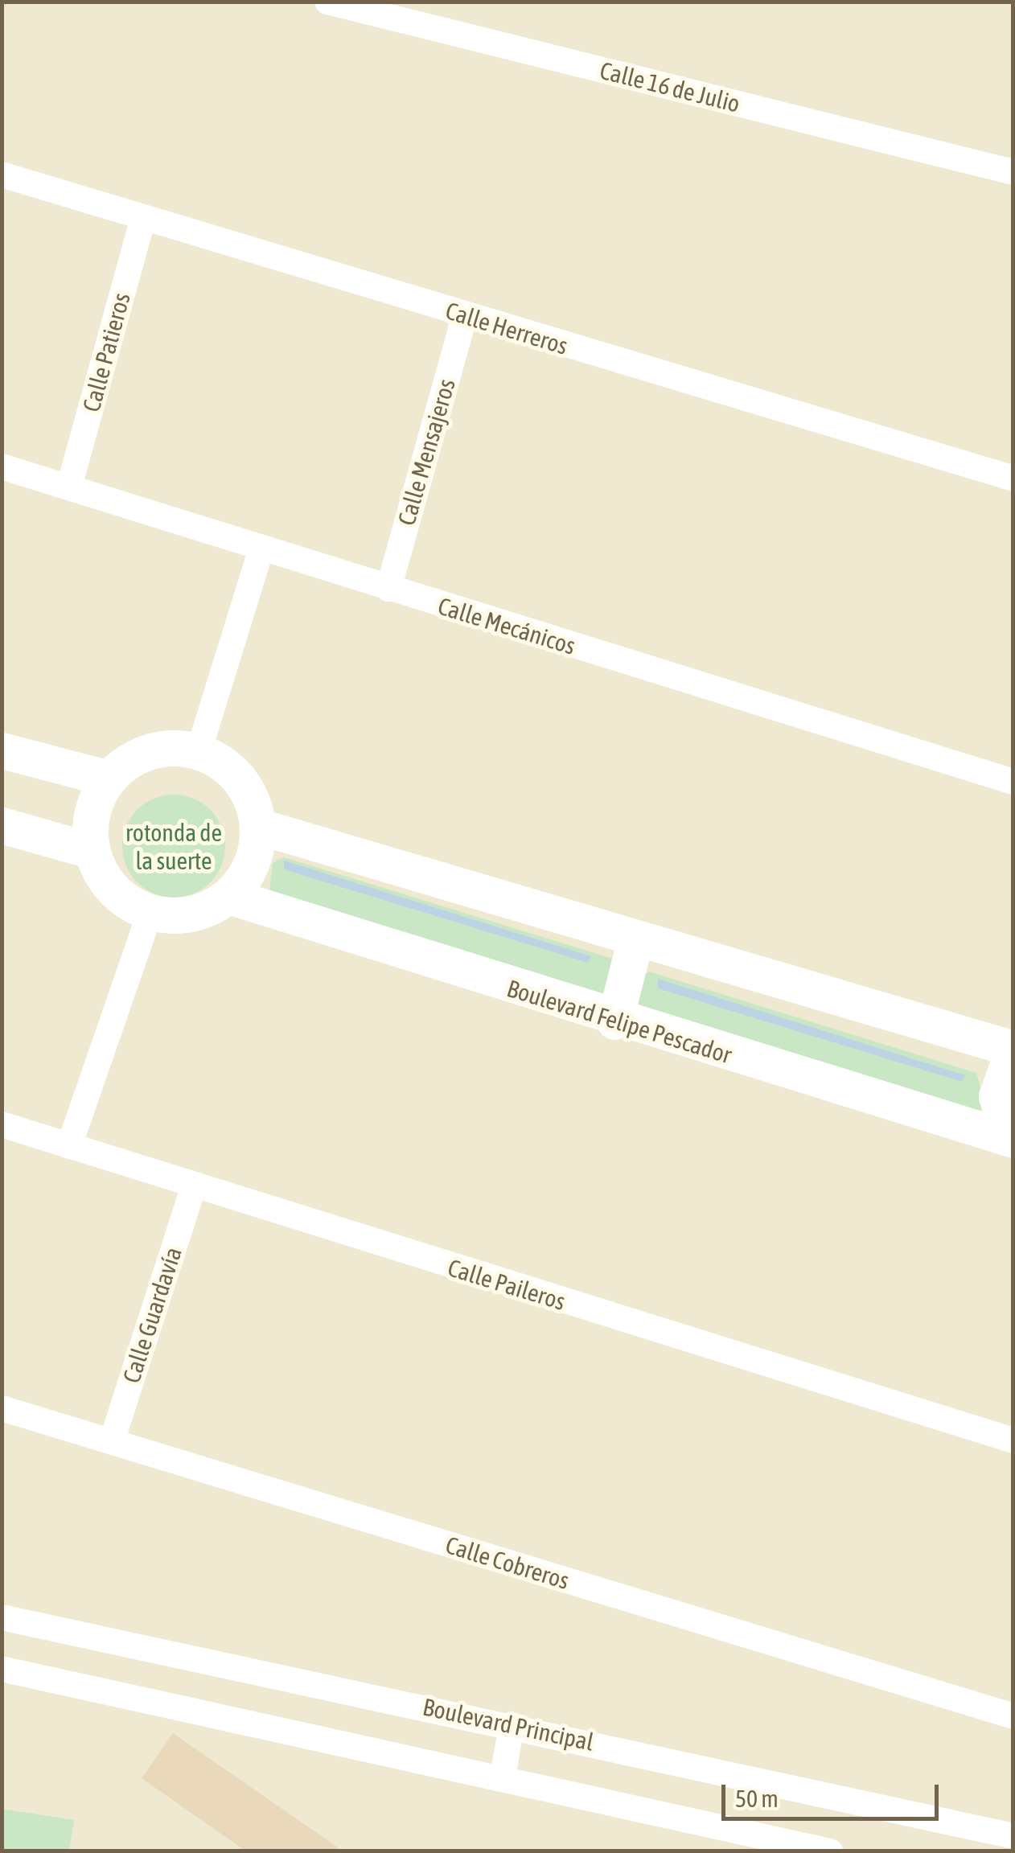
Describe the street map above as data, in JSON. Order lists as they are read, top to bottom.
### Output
{
  "streets": {
    "street": [
      "Calle 16 de Julio",
      "Calle Herreros",
      "Calle Patieros",
      "Calle Mensajeros",
      "Calle Mecánicos",
      "Boulevard Felipe Pescador",
      "Calle Paileros",
      "Calle Guardavía",
      "Calle Cobreros",
      "Boulevard Principal"
    ]
  },
  "crossings": [
    ["Calle Herreros", "Calle Patieros"],
    ["Calle Herreros", "Calle Mensajeros"],
    ["Calle Patieros", "Calle Mecánicos"],
    ["Calle Mensajeros", "Calle Mecánicos"],
    ["Calle Paileros", "Calle Guardavía"],
    ["Calle Guardavía", "Calle Cobreros"]
  ],
  "parks": ["rotonda de la suerte"],
  "scale_bar": "50 m"
}
